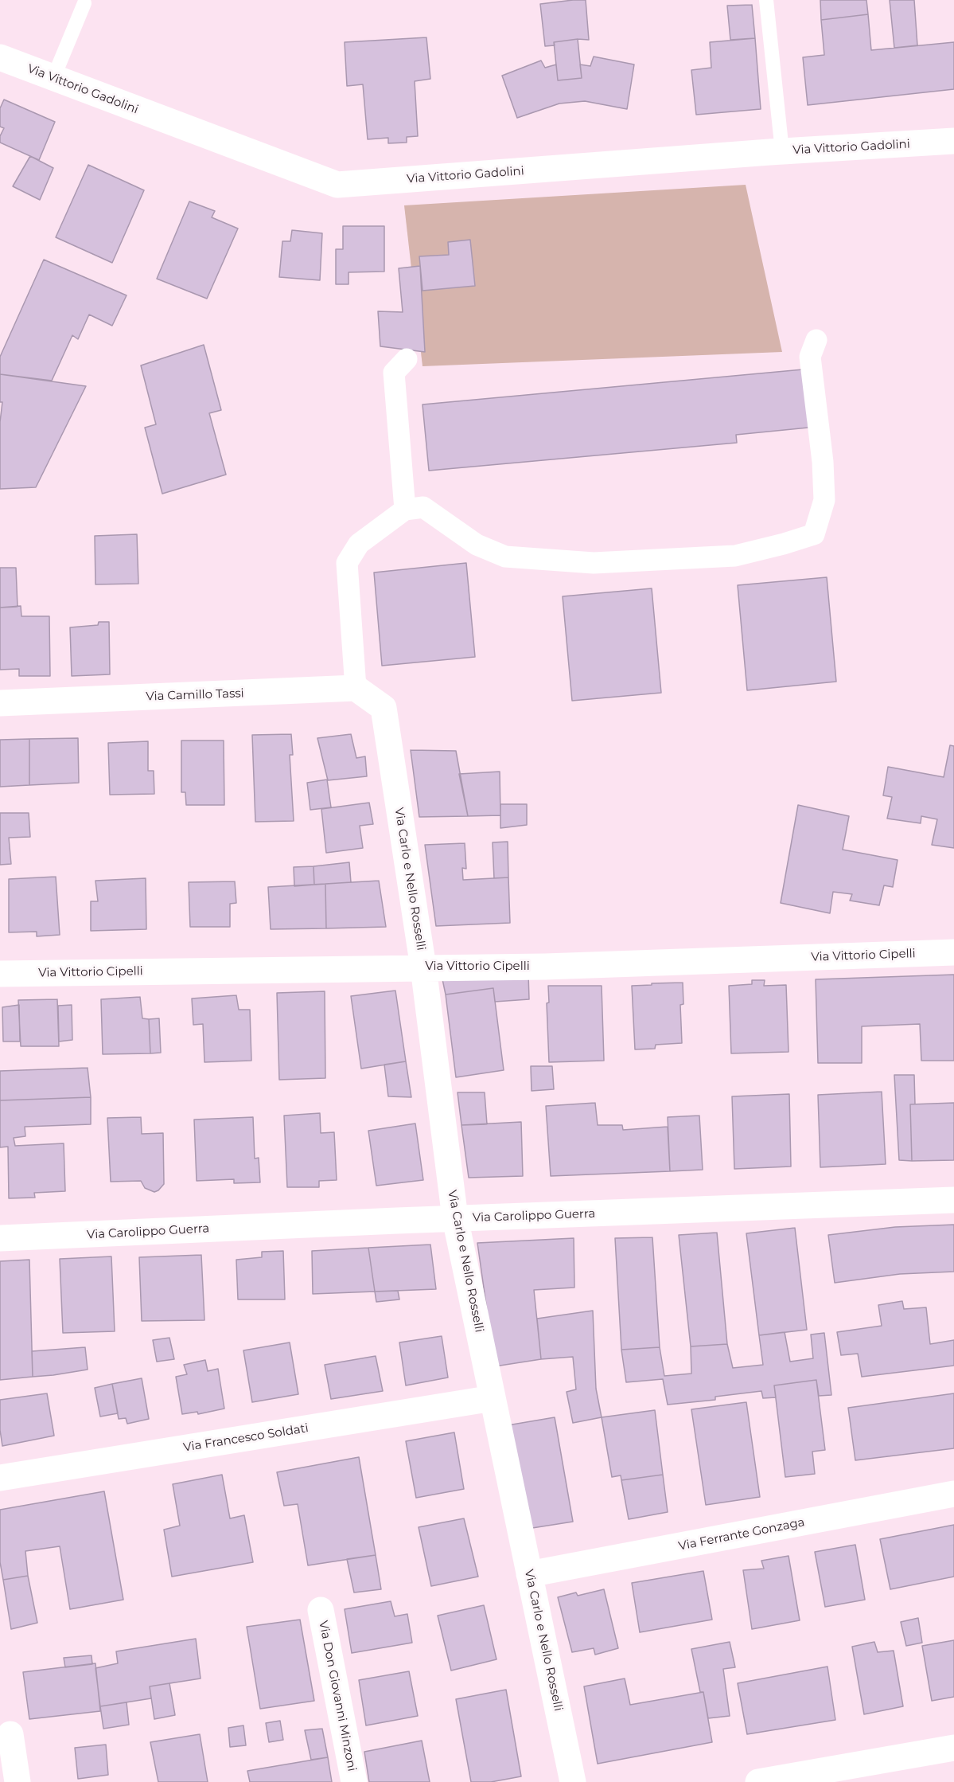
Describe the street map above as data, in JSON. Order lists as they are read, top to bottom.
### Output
{
  "streets": {
    "street": [
      "Via Vittorio Gadolini",
      "Via Camillo Tassi",
      "Via Carlo e Nello Rosselli",
      "Via Vittorio Cipelli",
      "Via Carolippo Guerra",
      "Via Francesco Soldati",
      "Via Ferrante Gonzaga",
      "Via Don Giovanni Minzoni"
    ]
  },
  "crossings": [
    ["Via Camillo Tassi", "Via Carlo e Nello Rosselli"],
    ["Via Carlo e Nello Rosselli", "Via Vittorio Cipelli"],
    ["Via Carlo e Nello Rosselli", "Via Carolippo Guerra"],
    ["Via Carlo e Nello Rosselli", "Via Francesco Soldati"],
    ["Via Carlo e Nello Rosselli", "Via Ferrante Gonzaga"]
  ]
}
